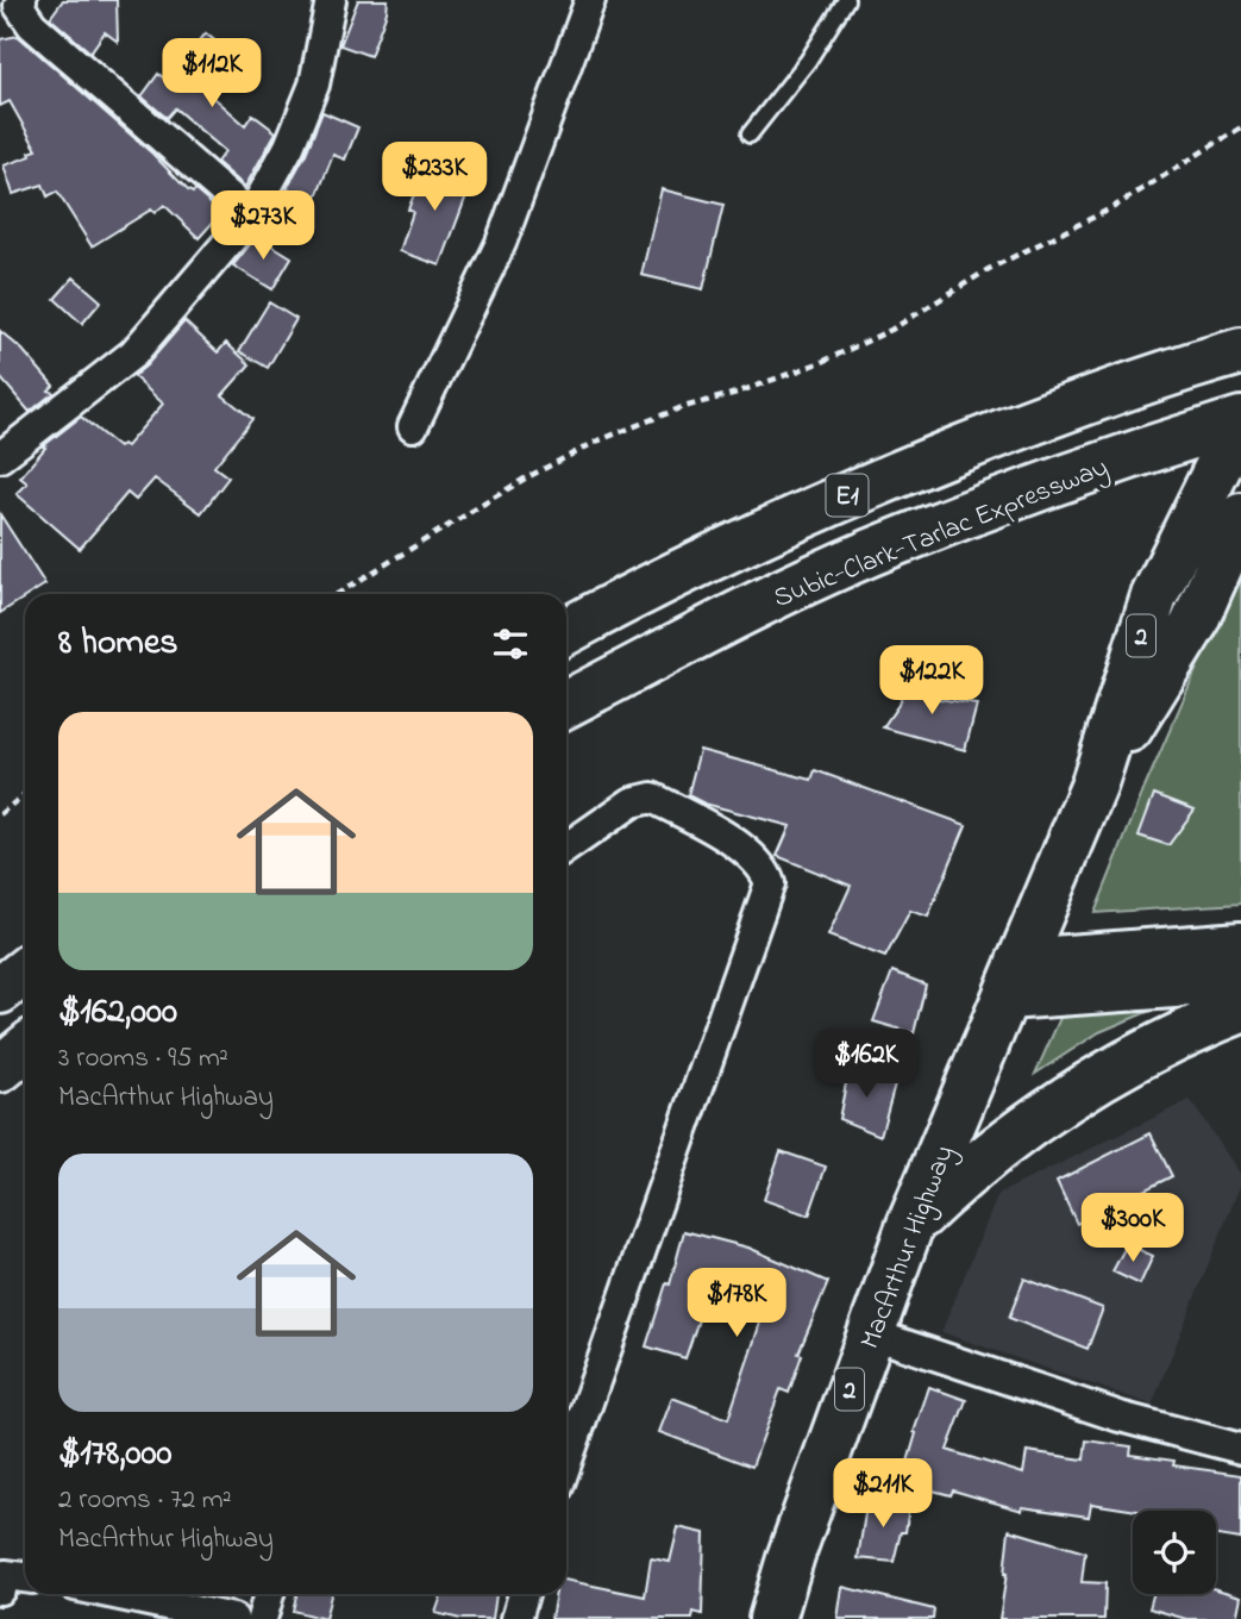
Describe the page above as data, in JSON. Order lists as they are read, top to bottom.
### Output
{
  "streets": {
    "highway": [
      "E1",
      "Subic-Clark-Tarlac Expressway",
      "2",
      "MacArthur Highway"
    ]
  },
  "crossings": [
    ["Subic-Clark-Tarlac Expressway", "MacArthur Highway"]
  ],
  "page": {
    "price": [
      "$112K",
      "$233K",
      "$273K",
      "$122K",
      "$162K",
      "$300K",
      "$178K",
      "$211K"
    ],
    "heading": "8 homes",
    "list": [
      {
        "name": "$162,000",
        "note": "3 rooms · 95 m² · MacArthur Highway"
      },
      {
        "name": "$178,000",
        "note": "2 rooms · 72 m² · MacArthur Highway"
      }
    ]
  }
}
